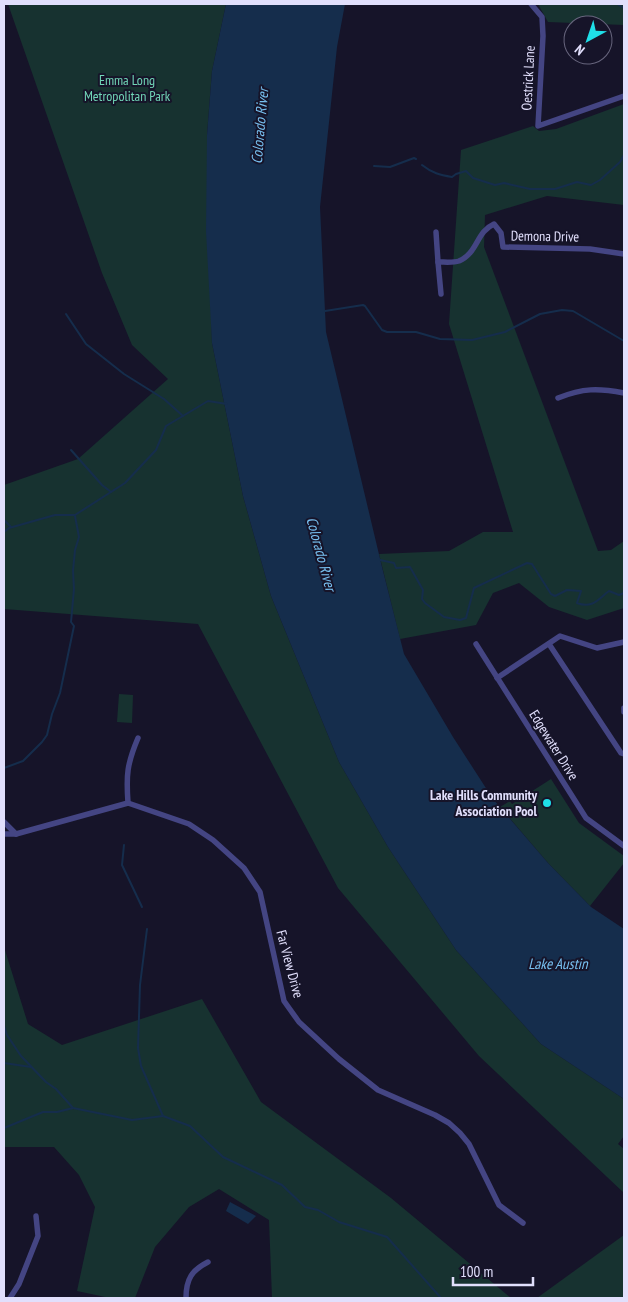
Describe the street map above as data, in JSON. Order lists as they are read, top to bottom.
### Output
{
  "streets": {
    "street": [
      "Oestrick Lane",
      "Demona Drive",
      "Edgewater Drive",
      "Far View Drive"
    ]
  },
  "water": ["Colorado River", "Lake Austin"],
  "parks": ["Emma Long Metropolitan Park"],
  "places": ["Lake Hills Community Association Pool"],
  "scale_bar": "100 m",
  "north": "bottom left"
}
